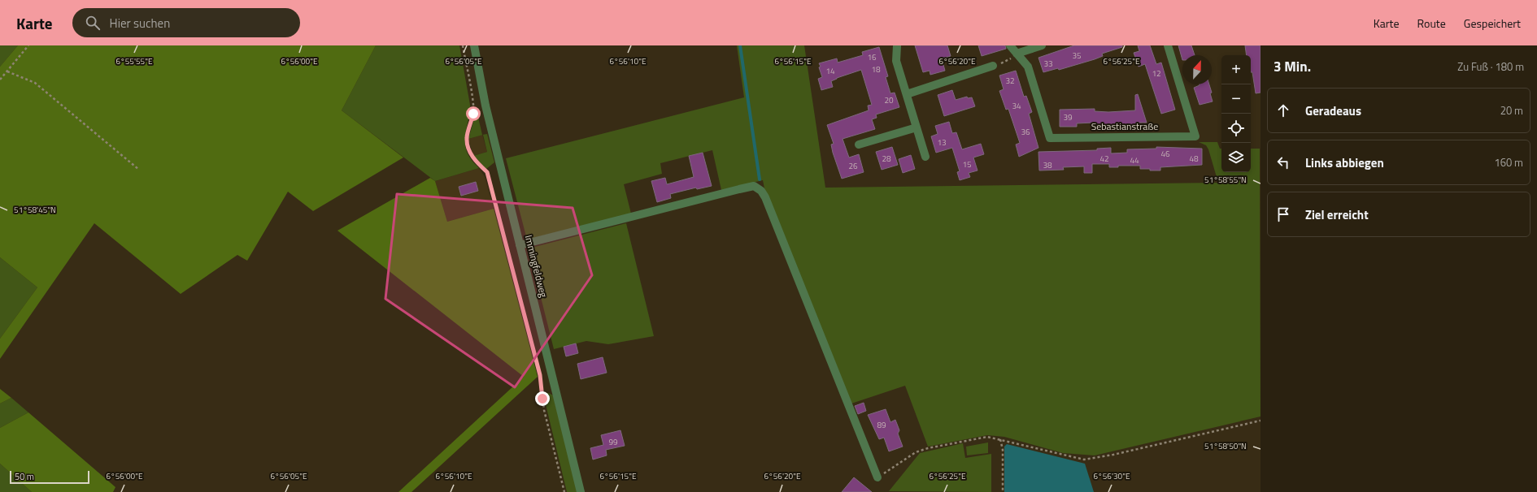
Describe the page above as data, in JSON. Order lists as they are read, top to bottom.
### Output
{
  "streets": {
    "street": ["Sebastianstraße", "Immingfeldweg"]
  },
  "house_numbers": [
    "35",
    "16",
    "33",
    "18",
    "14",
    "12",
    "32",
    "20",
    "34",
    "39",
    "36",
    "13",
    "46",
    "28",
    "42",
    "48",
    "44",
    "15",
    "38",
    "26",
    "89",
    "99"
  ],
  "scale_bar": "50 m",
  "north": "top",
  "page": {
    "header": "Karte",
    "search": "Hier suchen",
    "nav": ["Karte", "Route", "Gespeichert"],
    "heading": ["3 Min.", "Zu Fuß · 180 m"],
    "map_buttons": ["+", "−"],
    "list": [
      ["Geradeaus", "20 m"],
      ["Links abbiegen", "160 m"],
      "Ziel erreicht"
    ],
    "scale": "50 m"
  },
  "coordinates": [
    "6°55'55\"E",
    "6°56'00\"E",
    "6°56'05\"E",
    "6°56'10\"E",
    "6°56'15\"E",
    "6°56'20\"E",
    "6°56'25\"E",
    "51°58'55\"N",
    "51°58'45\"N",
    "51°58'50\"N",
    "6°56'30\"E"
  ]
}
